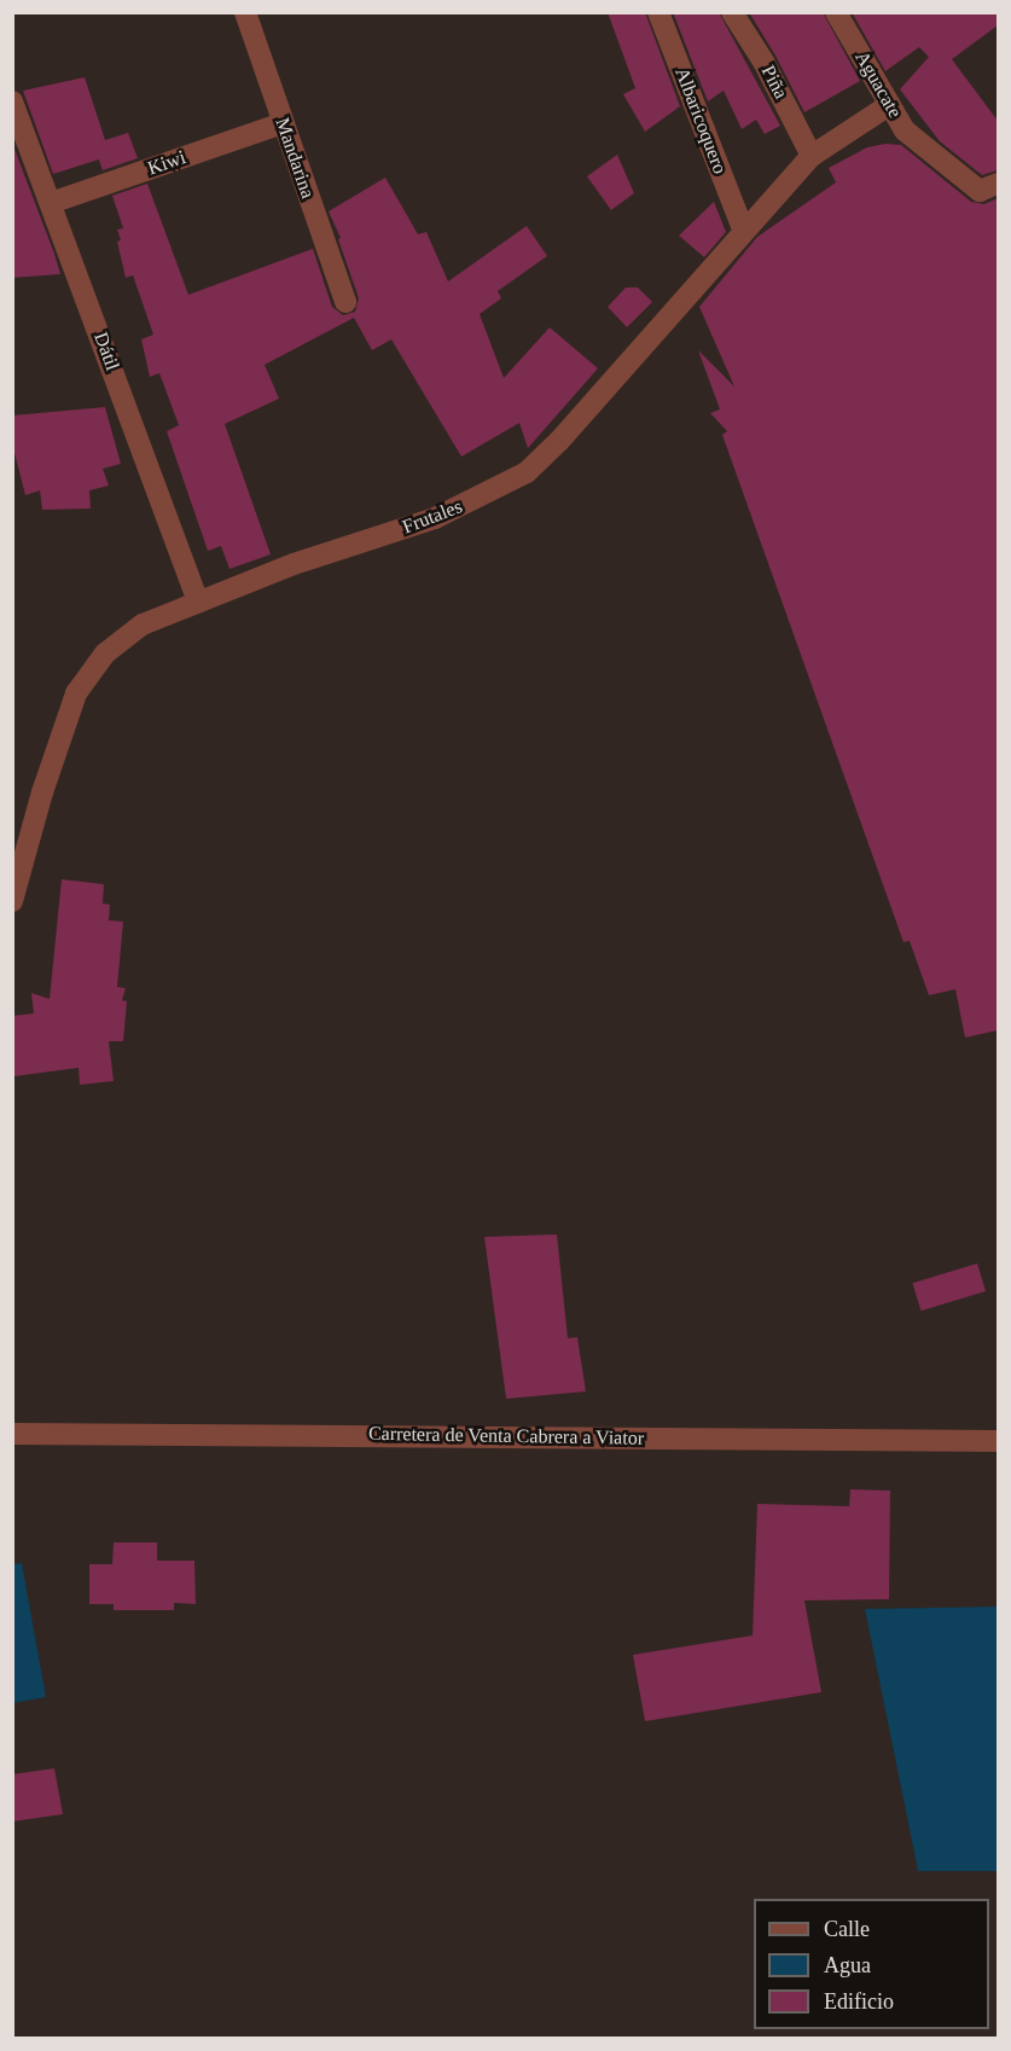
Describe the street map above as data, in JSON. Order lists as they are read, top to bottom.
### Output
{
  "streets": {
    "street": [
      "Piña",
      "Aguacate",
      "Albaricoquero",
      "Mandarina",
      "Kiwi",
      "Dátil",
      "Frutales",
      "Carretera de Venta Cabrera a Viator"
    ]
  },
  "crossings": [
    ["Piña", "Frutales"],
    ["Aguacate", "Frutales"],
    ["Albaricoquero", "Frutales"],
    ["Mandarina", "Kiwi"],
    ["Kiwi", "Dátil"],
    ["Dátil", "Frutales"]
  ],
  "legend": ["Calle", "Agua", "Edificio"]
}
